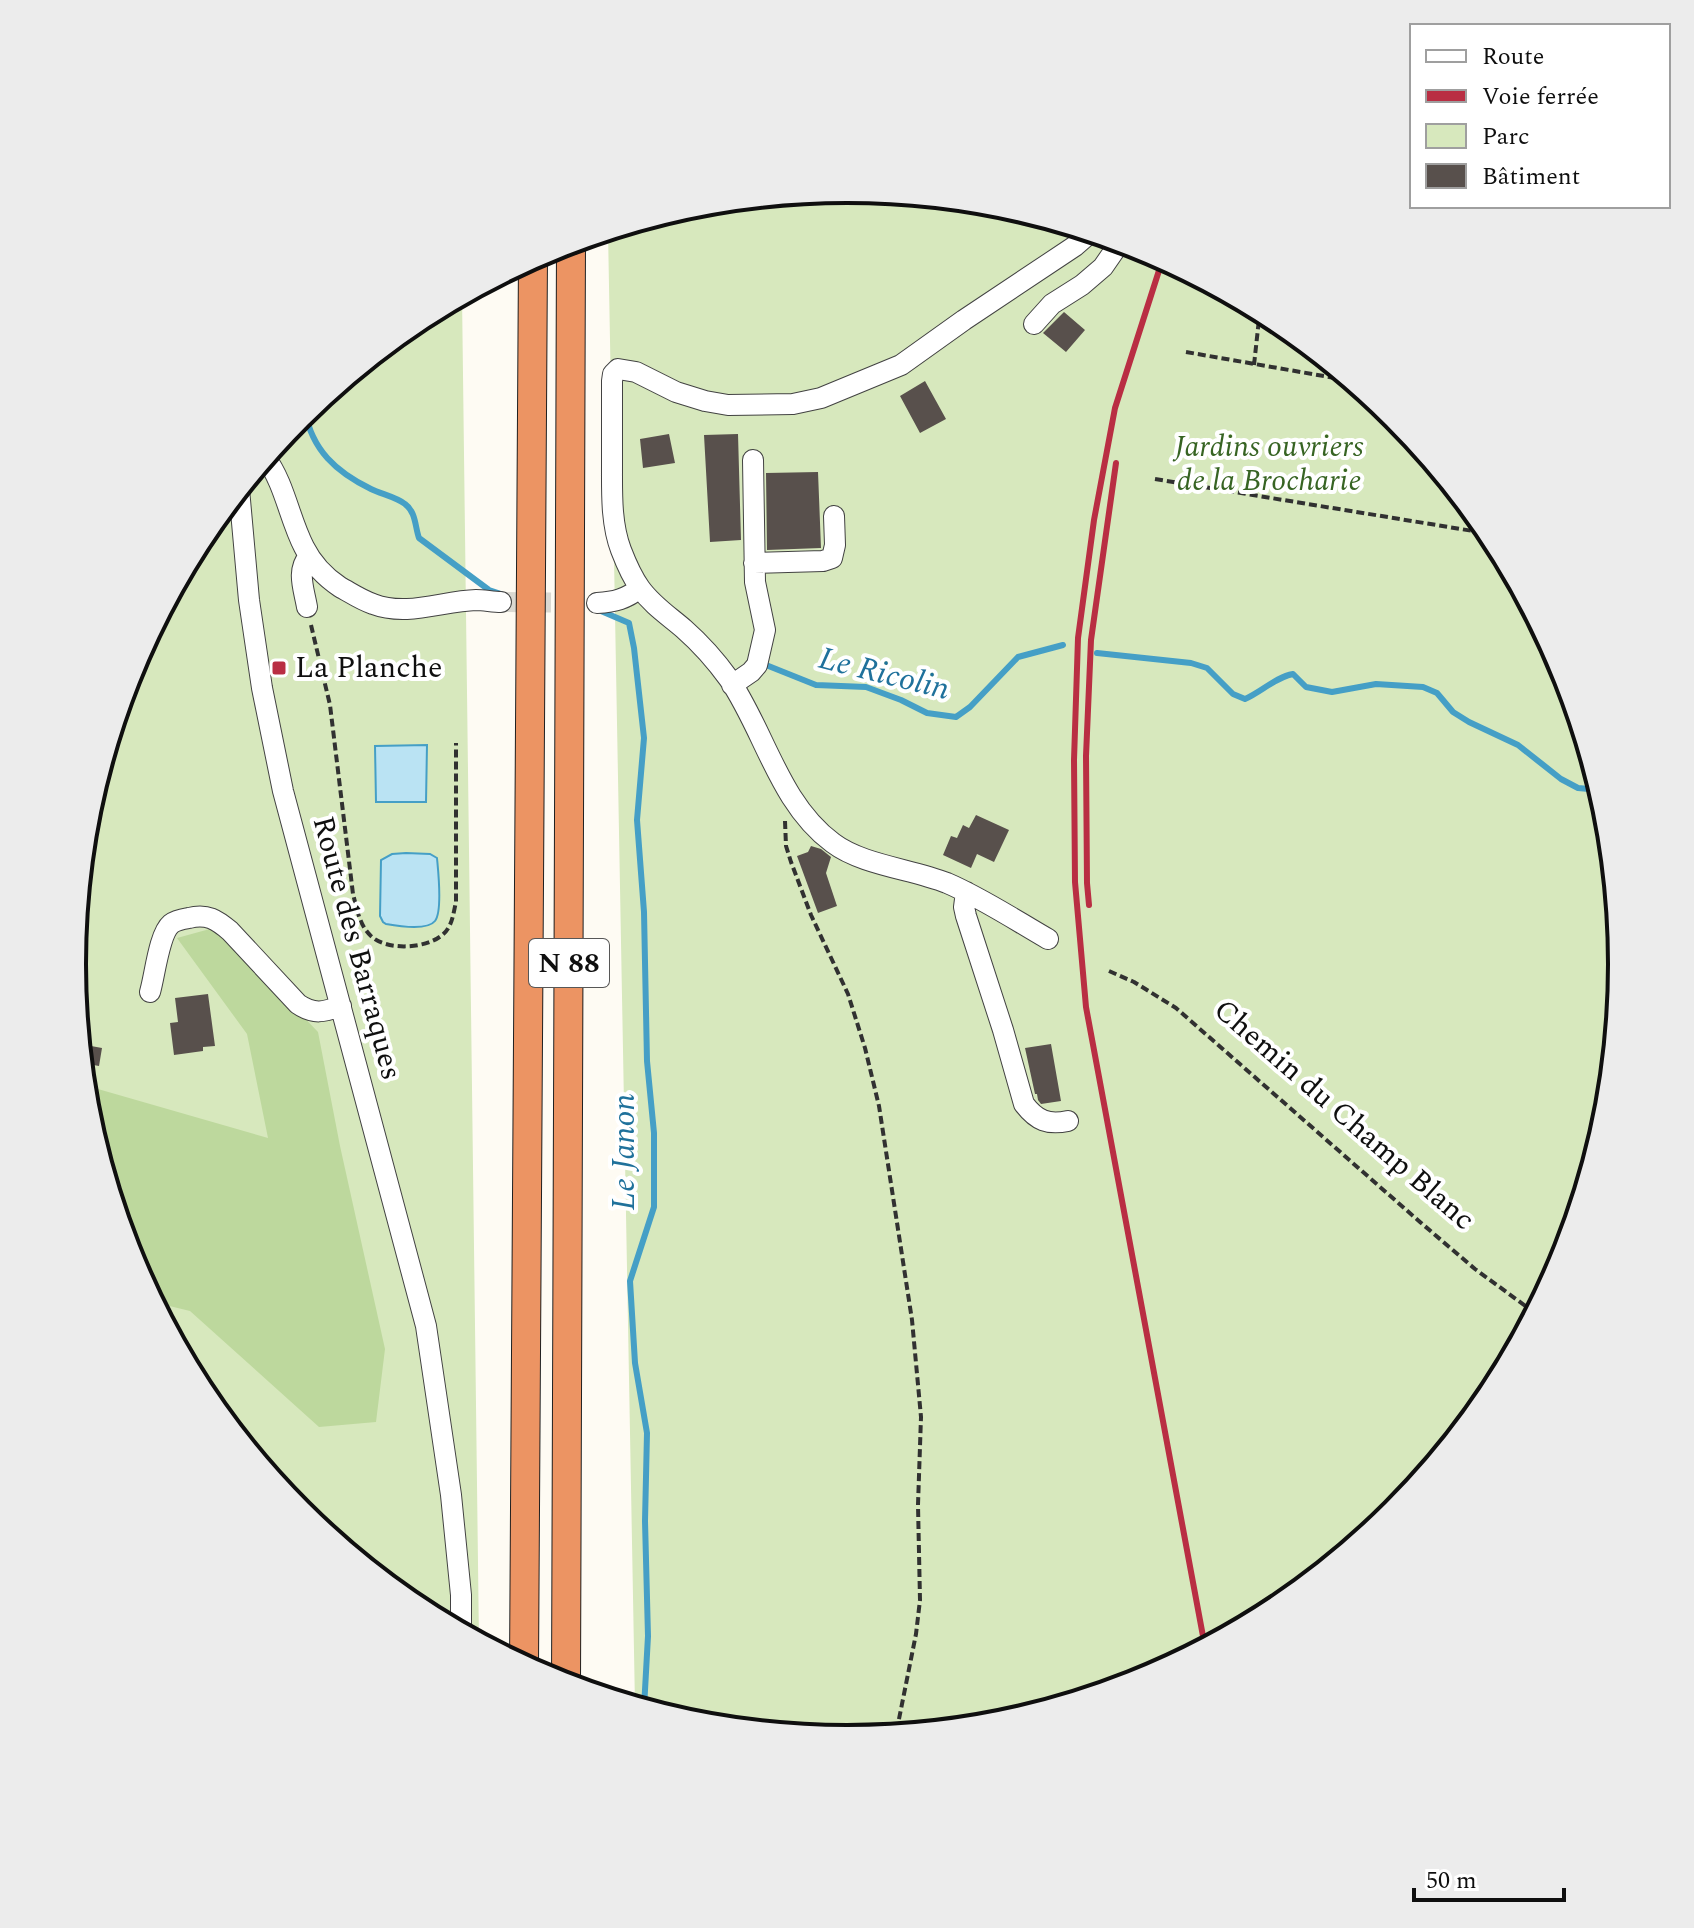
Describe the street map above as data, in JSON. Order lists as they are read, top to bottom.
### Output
{
  "streets": {
    "highway": ["N 88"],
    "street": ["Route des Barraques"],
    "path": ["Chemin du Champ Blanc"]
  },
  "water": ["Le Ricolin", "Le Janon"],
  "parks": ["Jardins ouvriers de la Brocharie"],
  "places": {
    "transit": ["La Planche"]
  },
  "legend": [
    "Route",
    "Voie ferrée",
    "Parc",
    "Bâtiment"
  ],
  "scale_bar": "50 m"
}
